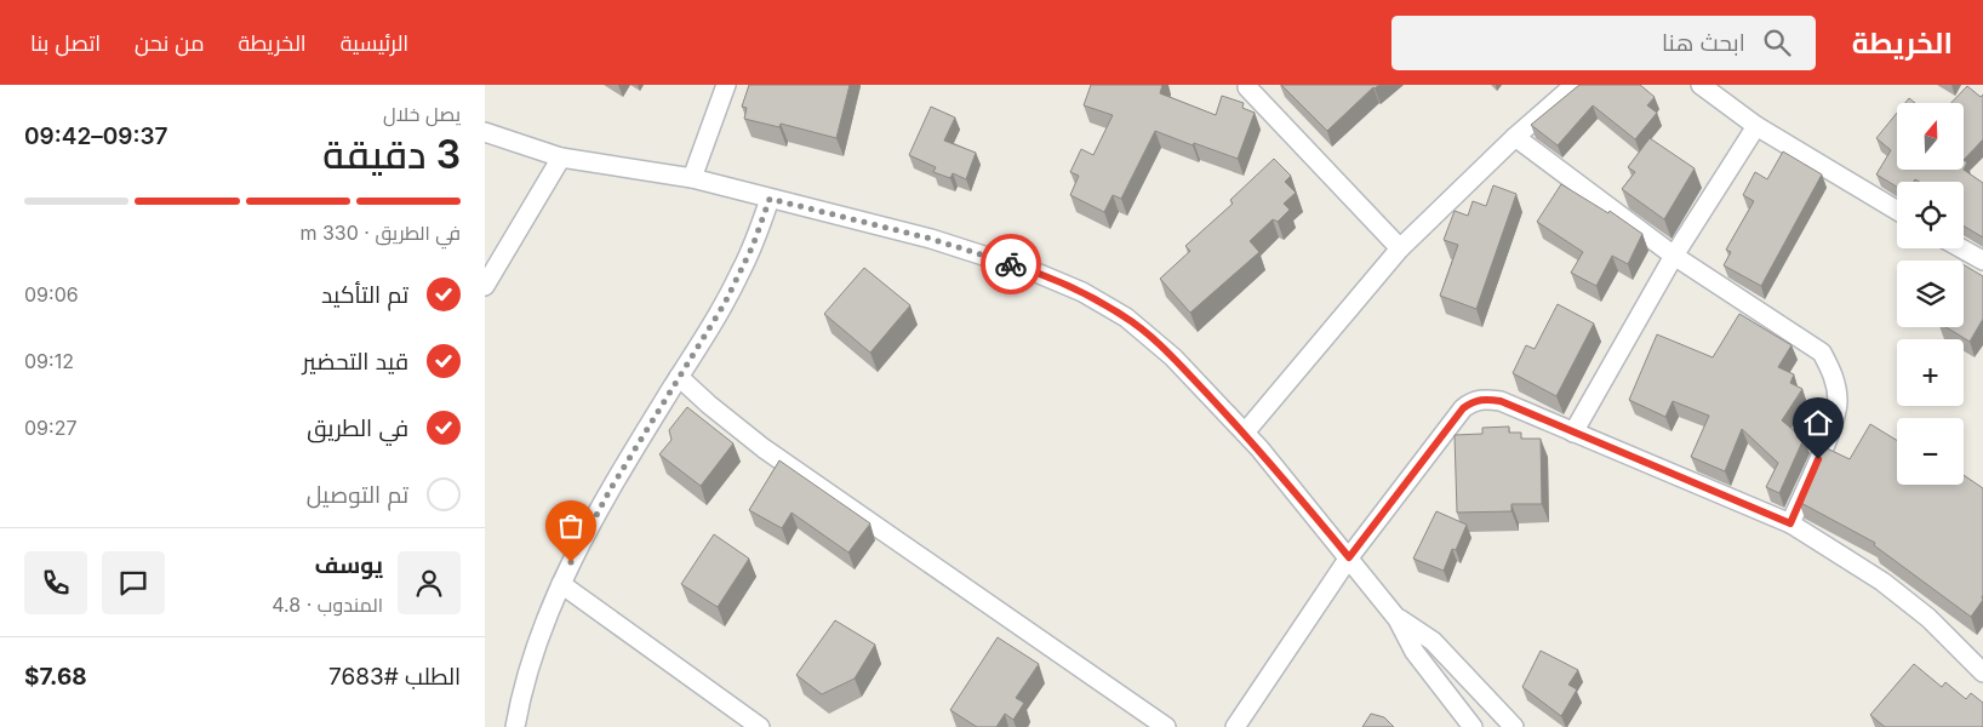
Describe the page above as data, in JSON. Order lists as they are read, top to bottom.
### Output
{
  "north": "top",
  "page": {
    "header": "الخريطة",
    "search": "ابحث هنا",
    "nav": [
      "الرئيسية",
      "الخريطة",
      "من نحن",
      "اتصل بنا"
    ],
    "heading": ["3 دقيقة", "يصل خلال", "09:37–09:42"],
    "panel": [
      "يوسف",
      "المندوب · 4.8",
      "الطلب #7683",
      "$7.68"
    ],
    "map_buttons": ["+", "−"],
    "bar": "في الطريق · 330 m",
    "list": [
      ["تم التأكيد", "09:06"],
      ["قيد التحضير", "09:12"],
      ["في الطريق", "09:27"],
      "تم التوصيل"
    ]
  }
}
